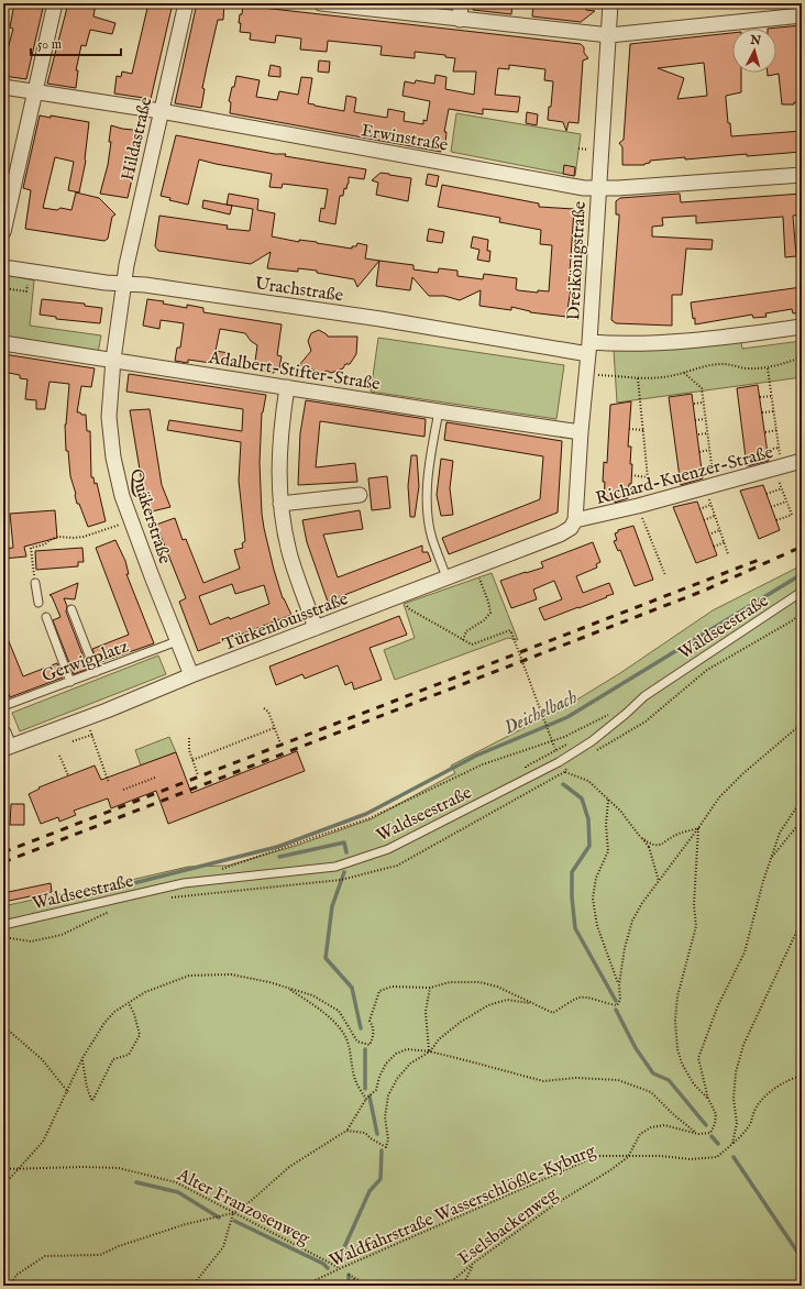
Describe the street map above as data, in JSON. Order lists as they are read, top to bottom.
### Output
{
  "streets": {
    "street": [
      "Erwinstraße",
      "Hildastraße",
      "Dreikönigstraße",
      "Urachstraße",
      "Adalbert-Stifter-Straße",
      "Richard-Kuenzer-Straße",
      "Quäkerstraße",
      "Türkenlouisstraße"
    ],
    "lane": ["Waldseestraße", "Gerwigplatz"],
    "path": ["Waldfahrstraße Wasserschlößle-Kyburg", "Alter Franzosenweg", "Eselsbackenweg"]
  },
  "crossings": [
    ["Erwinstraße", "Hildastraße"],
    ["Erwinstraße", "Dreikönigstraße"],
    ["Hildastraße", "Urachstraße"],
    ["Hildastraße", "Quäkerstraße"],
    ["Dreikönigstraße", "Urachstraße"],
    ["Dreikönigstraße", "Adalbert-Stifter-Straße"],
    ["Dreikönigstraße", "Richard-Kuenzer-Straße"],
    ["Dreikönigstraße", "Türkenlouisstraße"],
    ["Urachstraße", "Quäkerstraße"],
    ["Adalbert-Stifter-Straße", "Quäkerstraße"],
    ["Richard-Kuenzer-Straße", "Türkenlouisstraße"],
    ["Quäkerstraße", "Türkenlouisstraße"],
    ["Quäkerstraße", "Gerwigplatz"],
    ["Waldfahrstraße Wasserschlößle-Kyburg", "Alter Franzosenweg"],
    ["Waldfahrstraße Wasserschlößle-Kyburg", "Eselsbackenweg"]
  ],
  "water": ["Deichelbach"],
  "scale_bar": "50 m",
  "north": "top"
}
